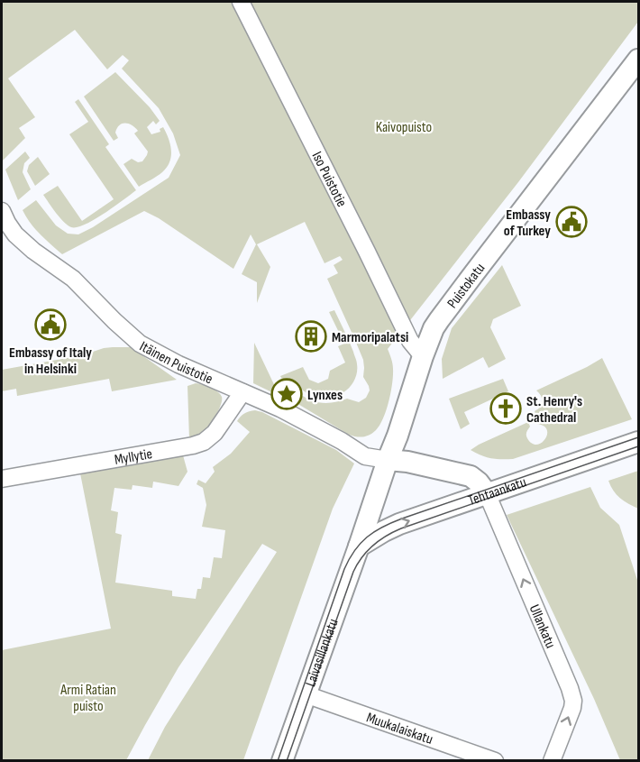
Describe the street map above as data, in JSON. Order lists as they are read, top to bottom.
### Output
{
  "streets": {
    "street": [
      "Iso Puistotie",
      "Puistokatu",
      "Itäinen Puistotie",
      "Myllytie",
      "Tehtaankatu",
      "Ullankatu",
      "Laivasillankatu",
      "Muukalaiskatu"
    ]
  },
  "crossings": [
    ["Iso Puistotie", "Puistokatu"],
    ["Puistokatu", "Itäinen Puistotie"],
    ["Puistokatu", "Tehtaankatu"],
    ["Puistokatu", "Laivasillankatu"],
    ["Itäinen Puistotie", "Myllytie"],
    ["Tehtaankatu", "Ullankatu"],
    ["Tehtaankatu", "Laivasillankatu"],
    ["Laivasillankatu", "Muukalaiskatu"]
  ],
  "one_way": ["Tehtaankatu", "Ullankatu"],
  "parks": ["Kaivopuisto", "Armi Ratian puisto"],
  "places": {
    "public building": ["Embassy of Turkey", "Embassy of Italy in Helsinki"],
    "building": ["Marmoripalatsi"],
    "place": ["Lynxes"],
    "church": ["St. Henry's Cathedral"]
  }
}
